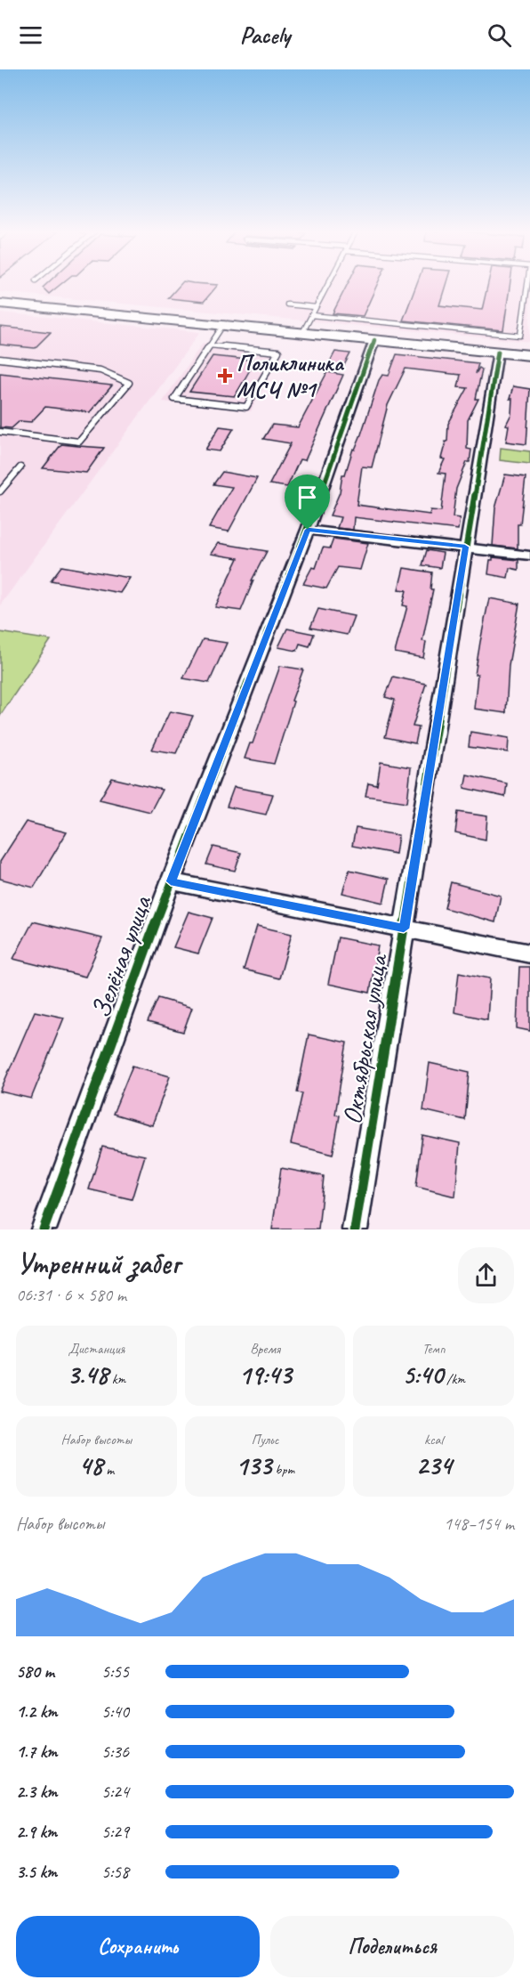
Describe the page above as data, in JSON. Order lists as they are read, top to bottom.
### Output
{
  "streets": {
    "street": ["Зелёная улица", "Октябрьская улица"]
  },
  "places": {
    "health": ["Поликлиника МСЧ №1"]
  },
  "page": {
    "header": "Pacely",
    "heading": ["Утренний забег", "06:31 · 6 × 580 m"],
    "stats": [
      ["Дистанция", "3.48 km"],
      ["Время", "19:43"],
      ["Темп", "5:40 /km"],
      ["Набор высоты", "48 m"],
      ["Пульс", "133 bpm"],
      ["kcal", "234"]
    ],
    "chart": ["Набор высоты", "148–154 m"],
    "list": [
      {
        "name": "580 m",
        "note": "5:55"
      },
      {
        "name": "1.2 km",
        "note": "5:40"
      },
      {
        "name": "1.7 km",
        "note": "5:36"
      },
      {
        "name": "2.3 km",
        "note": "5:24"
      },
      {
        "name": "2.9 km",
        "note": "5:29"
      },
      {
        "name": "3.5 km",
        "note": "5:58"
      }
    ],
    "buttons": ["Сохранить", "Поделиться"]
  }
}
